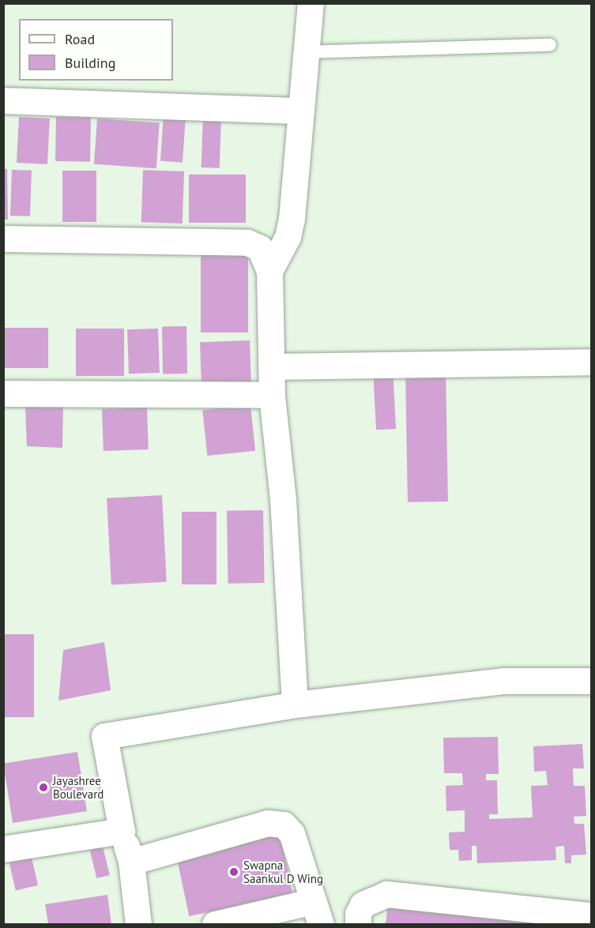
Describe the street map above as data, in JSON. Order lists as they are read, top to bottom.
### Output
{
  "places": ["Jayashree Boulevard", "Swapna Saankul D Wing"],
  "legend": ["Road", "Building"]
}
